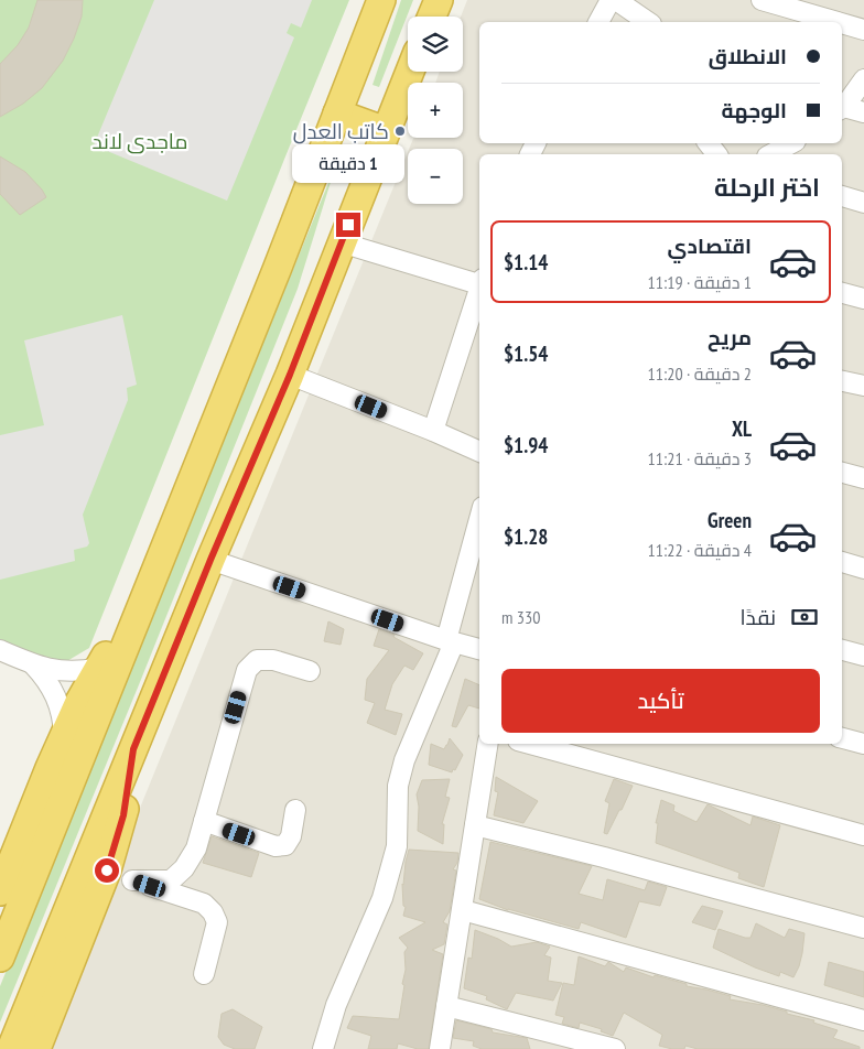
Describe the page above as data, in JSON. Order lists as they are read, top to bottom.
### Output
{
  "parks": ["ماجدی لاند"],
  "places": ["كاتب العدل"],
  "page": {
    "map_buttons": ["+", "−"],
    "banner": ["الانطلاق", "الوجهة"],
    "bubble": "1 دقيقة",
    "heading": "اختر الرحلة",
    "list": [
      {
        "name": "اقتصادي",
        "note": "1 دقيقة · 11:19",
        "value": "$1.14"
      },
      {
        "name": "مريح",
        "note": "2 دقيقة · 11:20",
        "value": "$1.54"
      },
      {
        "name": "XL",
        "note": "3 دقيقة · 11:21",
        "value": "$1.94"
      },
      {
        "name": "Green",
        "note": "4 دقيقة · 11:22",
        "value": "$1.28"
      }
    ],
    "pay": ["نقدًا", "330 m"],
    "buttons": "تأكيد"
  }
}
